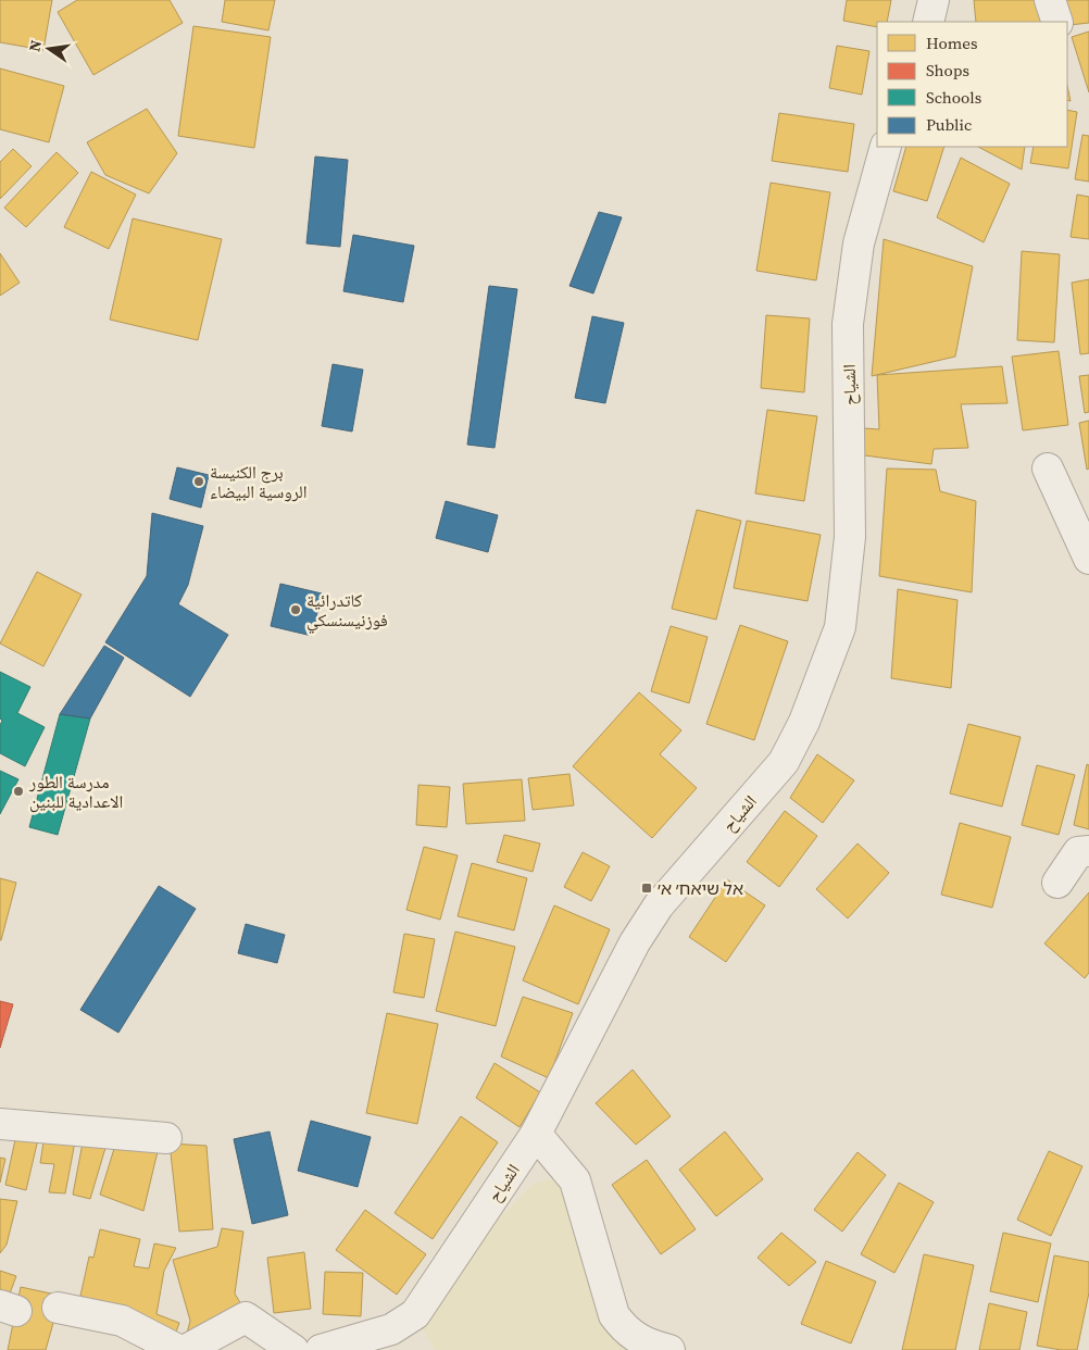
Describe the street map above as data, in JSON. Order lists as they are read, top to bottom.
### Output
{
  "streets": {
    "street": ["الشياح"]
  },
  "places": {
    "other": ["برج الكنيسة الروسية البيضاء", "كاتدرائية فوزنيسنسكي", "مدرسة الطور الاعدادية للبنين"],
    "transit": ["אל שיאח׳ א׳"]
  },
  "legend": [
    "Homes",
    "Shops",
    "Schools",
    "Public"
  ],
  "north": "left"
}
